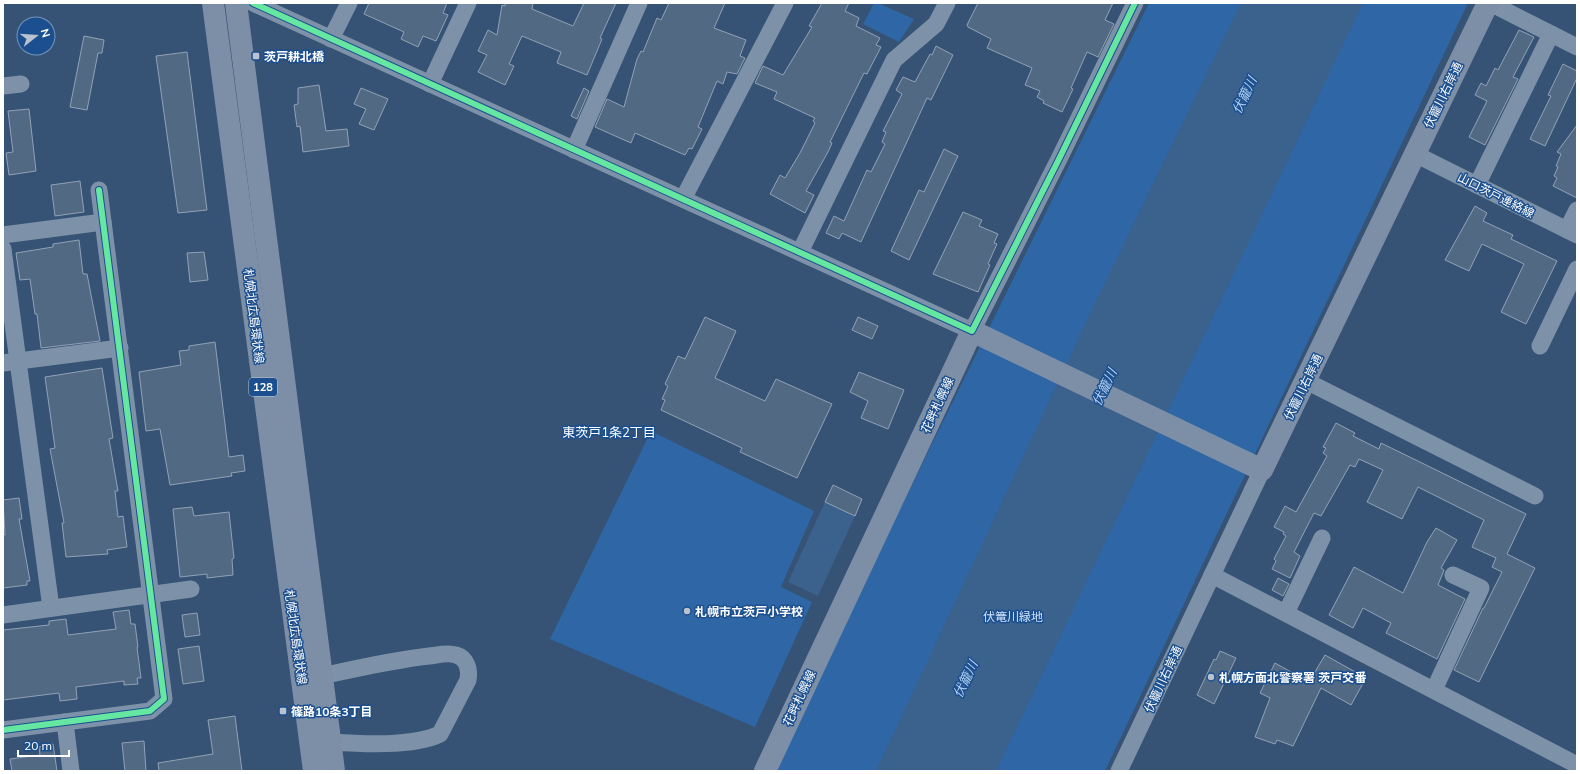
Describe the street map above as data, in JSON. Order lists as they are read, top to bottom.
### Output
{
  "streets": {
    "main road": [
      "伏籠川右岸通",
      "札幌北広島環状線",
      "128",
      "花畔札幌線"
    ],
    "street": ["山口茨戸連絡線"]
  },
  "crossings": [
    ["伏籠川右岸通", "山口茨戸連絡線"]
  ],
  "districts": ["東茨戸1条2丁目"],
  "water": ["伏籠川"],
  "parks": ["伏篭川緑地"],
  "places": {
    "transit": ["茨戸耕北橋", "篠路10条3丁目"],
    "other": ["札幌市立茨戸小学校", "札幌方面北警察署 茨戸交番"]
  },
  "scale_bar": "20 m",
  "north": "right"
}
